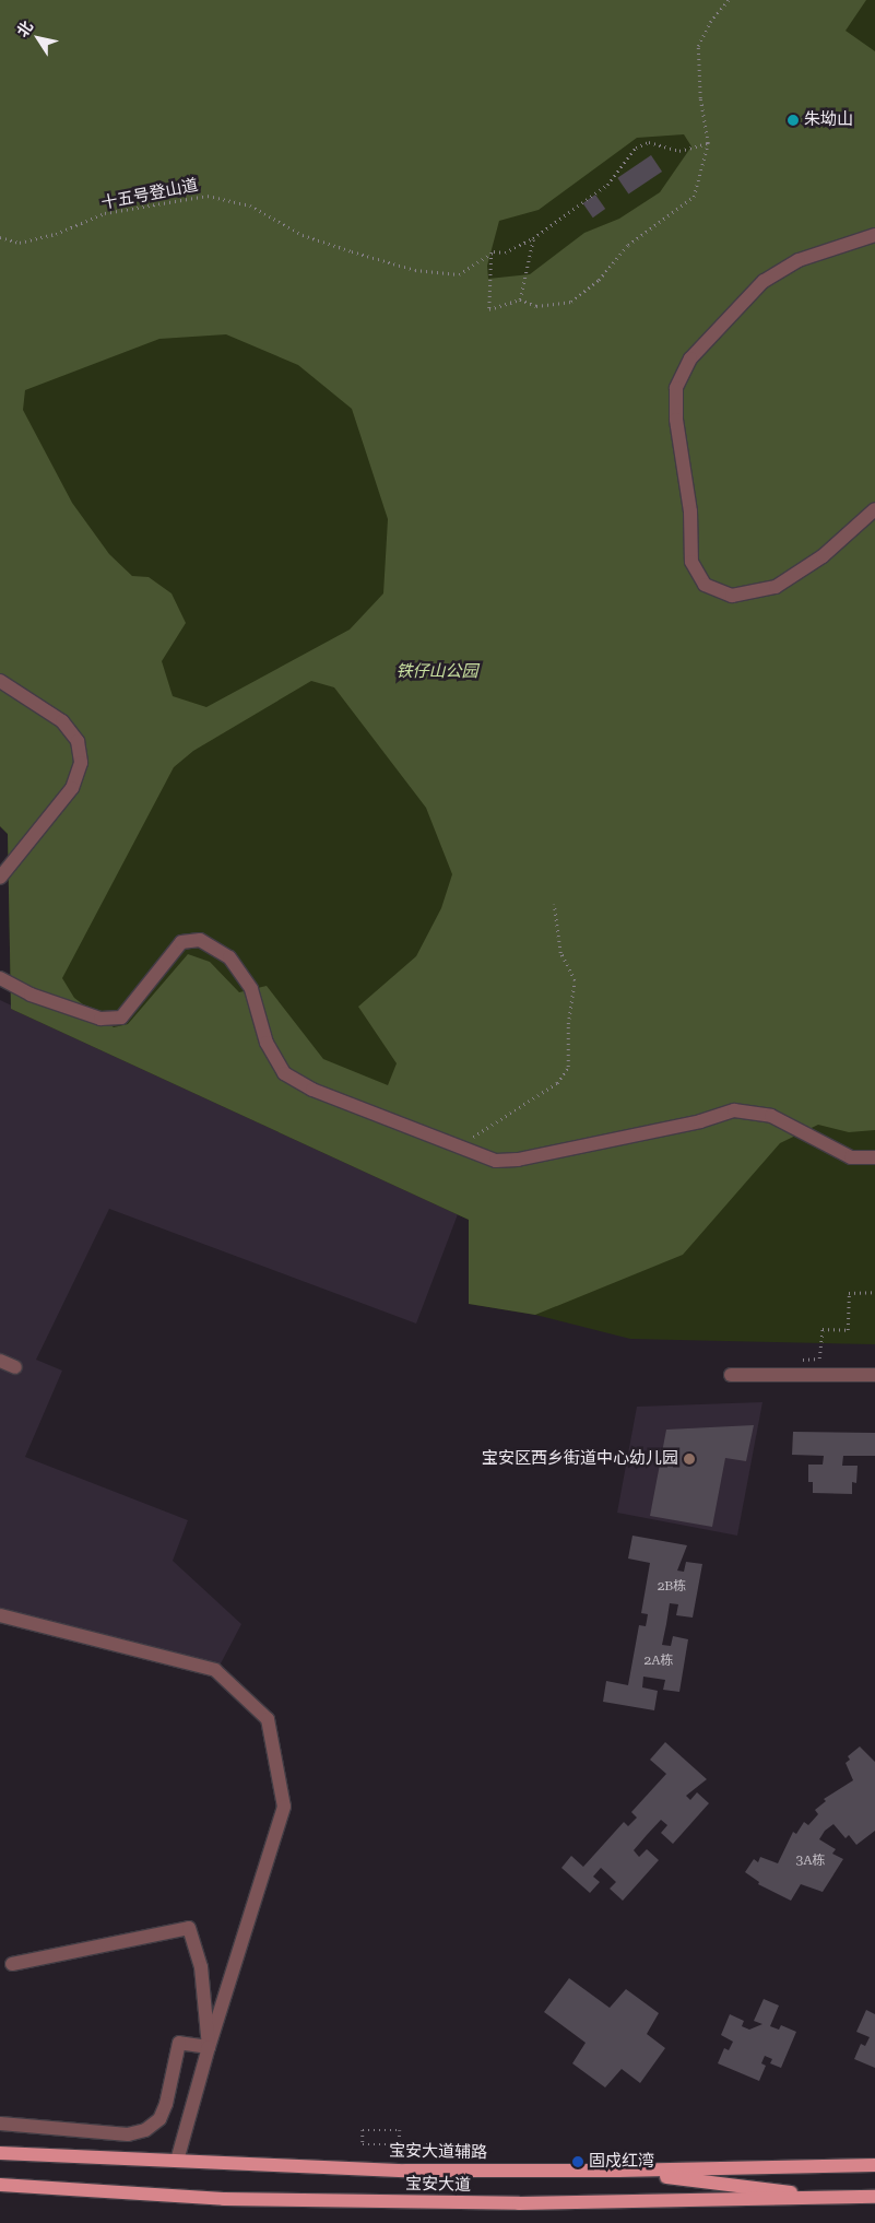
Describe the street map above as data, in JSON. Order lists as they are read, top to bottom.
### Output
{
  "streets": {
    "main road": ["宝安大道辅路", "宝安大道"],
    "path": ["十五号登山道"]
  },
  "parks": ["铁仔山公园"],
  "places": ["朱坳山", "宝安区西乡街道中心幼儿园", "固戍红湾"],
  "house_numbers": ["2B栋", "2A栋", "3A栋"],
  "north": "top left"
}
